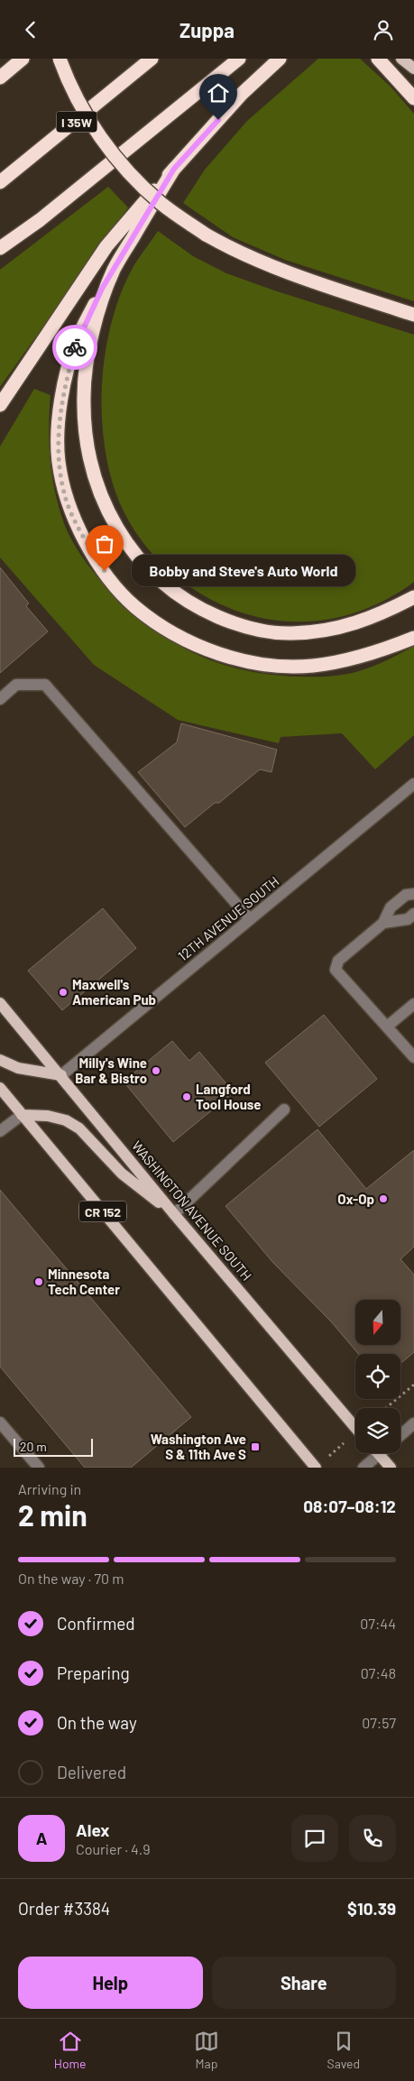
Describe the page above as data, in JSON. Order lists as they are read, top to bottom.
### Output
{
  "streets": {
    "highway": ["I 35W"],
    "main road": ["WASHINGTON AVENUE SOUTH", "CR 152"],
    "street": ["12TH AVENUE SOUTH"]
  },
  "crossings": [
    ["12TH AVENUE SOUTH", "WASHINGTON AVENUE SOUTH"]
  ],
  "places": {
    "other": [
      "Bobby and Steve's Auto World",
      "Maxwell's American Pub",
      "Milly's Wine Bar & Bistro",
      "Langford Tool House",
      "Ox-Op",
      "Minnesota Tech Center"
    ],
    "transit": ["Washington Ave S & 11th Ave S"]
  },
  "scale_bar": "20 m",
  "north": "bottom",
  "page": {
    "header": "Zuppa",
    "bubble": "Bobby and Steve's Auto World",
    "scale": "20 m",
    "heading": ["2 min", "Arriving in", "08:07–08:12"],
    "panel": [
      "Alex",
      "Courier · 4.9",
      "Order #3384",
      "$10.39"
    ],
    "bar": "On the way · 70 m",
    "list": [
      ["Confirmed", "07:44"],
      ["Preparing", "07:48"],
      ["On the way", "07:57"],
      "Delivered"
    ],
    "round": "A",
    "buttons": ["Help", "Share"],
    "tabs": ["Home", "Map", "Saved"]
  }
}
